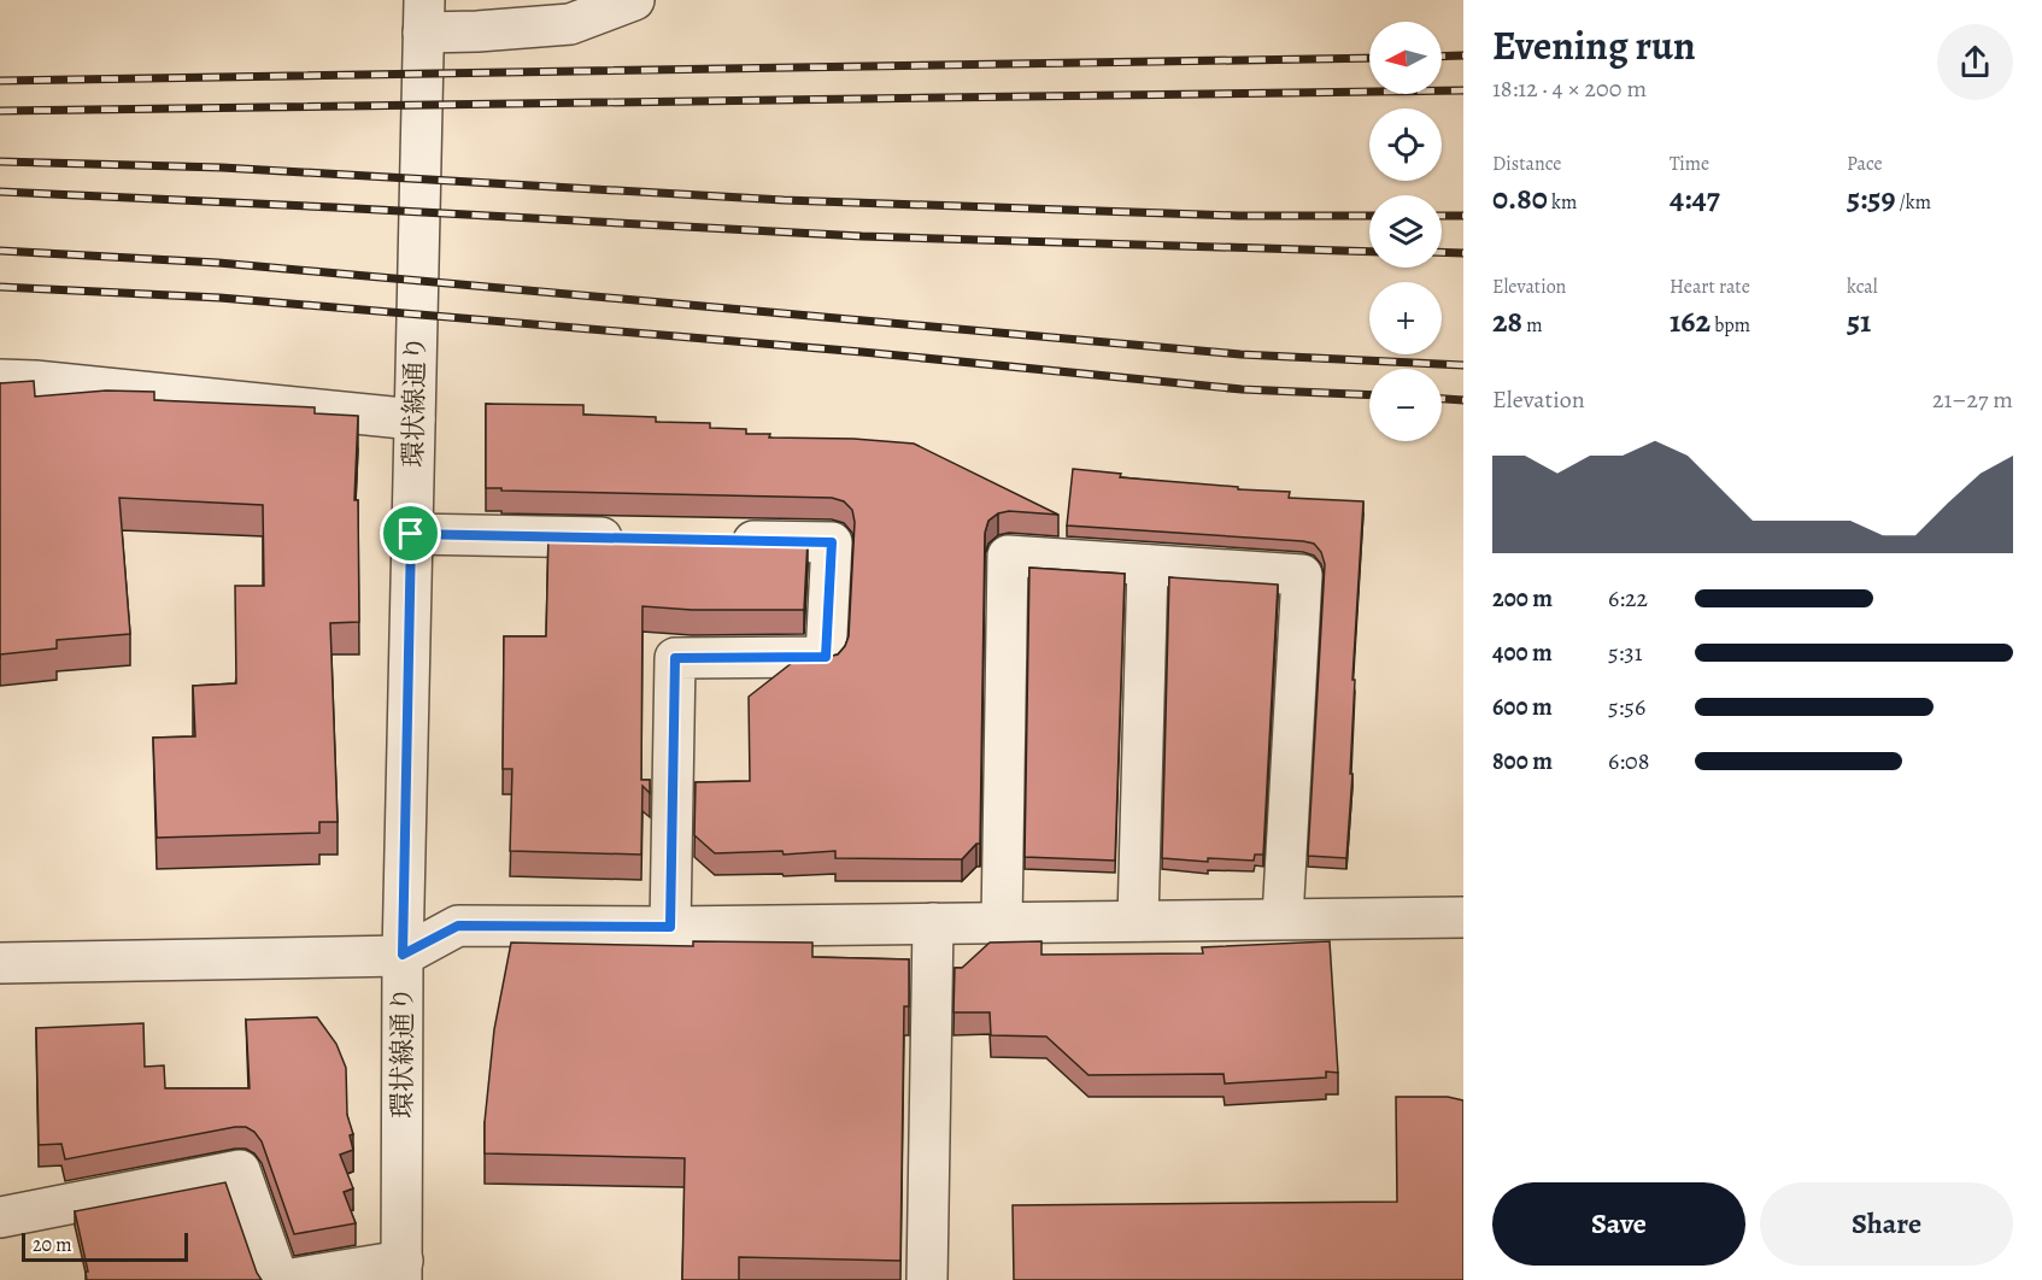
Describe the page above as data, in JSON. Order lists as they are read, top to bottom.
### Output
{
  "streets": {
    "street": ["環状線通り"]
  },
  "scale_bar": "20 m",
  "north": "left",
  "page": {
    "heading": ["Evening run", "18:12 · 4 × 200 m"],
    "map_buttons": ["+", "−"],
    "stats": [
      ["Distance", "0.80 km"],
      ["Time", "4:47"],
      ["Pace", "5:59 /km"],
      ["Elevation", "28 m"],
      ["Heart rate", "162 bpm"],
      ["kcal", "51"]
    ],
    "chart": ["Elevation", "21–27 m"],
    "list": [
      {
        "name": "200 m",
        "note": "6:22"
      },
      {
        "name": "400 m",
        "note": "5:31"
      },
      {
        "name": "600 m",
        "note": "5:56"
      },
      {
        "name": "800 m",
        "note": "6:08"
      }
    ],
    "buttons": ["Save", "Share"],
    "scale": "20 m"
  }
}
